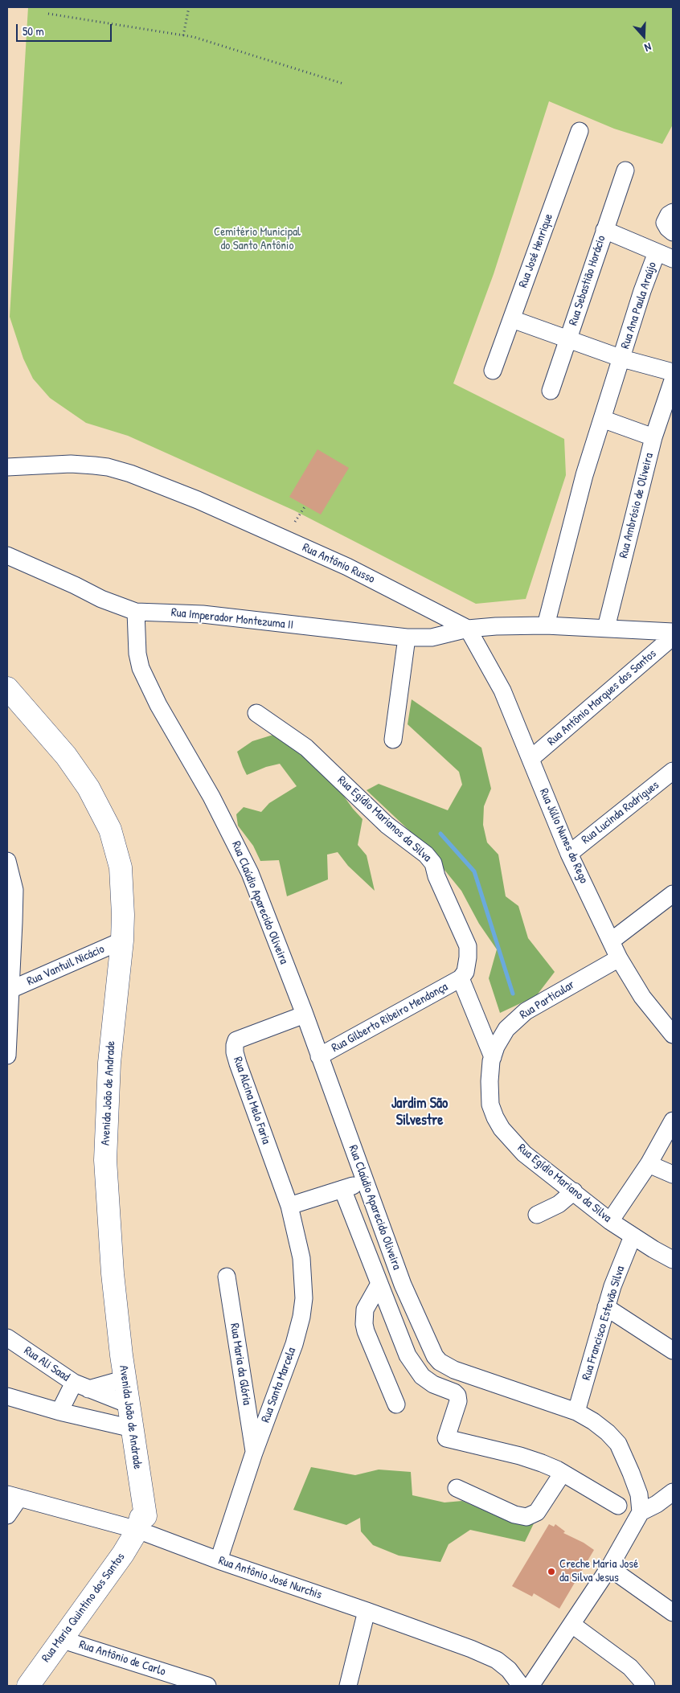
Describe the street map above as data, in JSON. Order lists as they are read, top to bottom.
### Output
{
  "streets": {
    "main road": ["Avenida João de Andrade", "Rua Maria Quintino dos Santos"],
    "street": [
      "Rua José Henrique",
      "Rua Sebastião Horácio",
      "Rua Ana Paula Araújo",
      "Rua Ambrósio de Oliveira",
      "Rua Antônio Russo",
      "Rua Imperador Montezuma II",
      "Rua Antônio Marques dos Santos",
      "Rua Lucinda Rodrigues",
      "Rua Egídio Marianos da Silva",
      "Rua Júlio Nunes do Rego",
      "Rua Claúdio Aparecido Oliveira",
      "Rua Vantuil Nicácio",
      "Rua Particular",
      "Rua Gilberto Ribeiro Mendonça",
      "Rua Alcina Melo Faria",
      "Rua Egídio Mariano da Silva",
      "Rua Francisco Estevão Silva",
      "Rua Ali Saad",
      "Rua Maria da Glória",
      "Rua Santa Marcela",
      "Rua Antônio José Nurchis",
      "Rua Antônio de Carlo"
    ]
  },
  "crossings": [
    ["Rua Antônio Russo", "Rua Imperador Montezuma II"],
    ["Rua Antônio Russo", "Rua Júlio Nunes do Rego"],
    ["Rua Imperador Montezuma II", "Rua Júlio Nunes do Rego"],
    ["Rua Imperador Montezuma II", "Rua Claúdio Aparecido Oliveira"],
    ["Rua Antônio Marques dos Santos", "Rua Júlio Nunes do Rego"],
    ["Rua Lucinda Rodrigues", "Rua Júlio Nunes do Rego"],
    ["Rua Egídio Marianos da Silva", "Rua Gilberto Ribeiro Mendonça"],
    ["Rua Júlio Nunes do Rego", "Rua Particular"],
    ["Rua Claúdio Aparecido Oliveira", "Rua Gilberto Ribeiro Mendonça"],
    ["Rua Claúdio Aparecido Oliveira", "Rua Alcina Melo Faria"],
    ["Rua Claúdio Aparecido Oliveira", "Rua Francisco Estevão Silva"],
    ["Rua Vantuil Nicácio", "Avenida João de Andrade"],
    ["Rua Particular", "Rua Egídio Mariano da Silva"],
    ["Avenida João de Andrade", "Rua Ali Saad"],
    ["Avenida João de Andrade", "Rua Antônio José Nurchis"],
    ["Avenida João de Andrade", "Rua Maria Quintino dos Santos"],
    ["Rua Alcina Melo Faria", "Rua Santa Marcela"],
    ["Rua Egídio Mariano da Silva", "Rua Francisco Estevão Silva"],
    ["Rua Maria da Glória", "Rua Santa Marcela"],
    ["Rua Santa Marcela", "Rua Antônio José Nurchis"],
    ["Rua Antônio José Nurchis", "Rua Maria Quintino dos Santos"],
    ["Rua Maria Quintino dos Santos", "Rua Antônio de Carlo"]
  ],
  "districts": ["Jardim São Silvestre"],
  "parks": ["Cemitério Municipal do Santo Antônio"],
  "places": ["Creche Maria José da Silva Jesus"],
  "scale_bar": "50 m",
  "north": "bottom"
}
